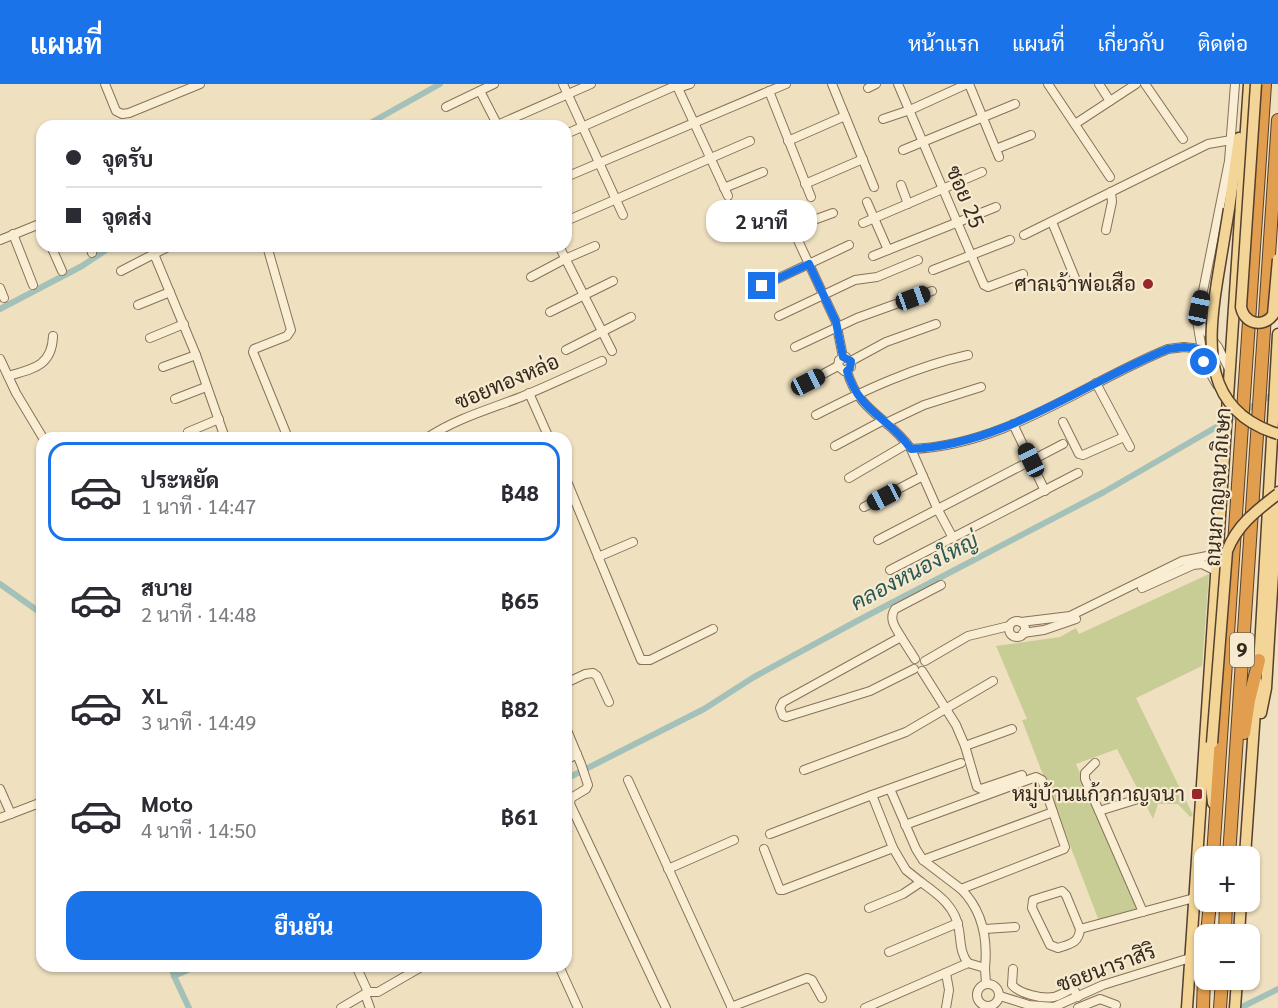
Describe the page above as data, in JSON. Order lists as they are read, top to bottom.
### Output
{
  "streets": {
    "highway": ["ถนนกาญจนาภิเษก", "9"],
    "street": ["ซอย 25", "ซอยทองหล่อ", "ซอยนาราสิริ"]
  },
  "water": ["คลองหนองใหญ่"],
  "places": {
    "other": ["ศาลเจ้าพ่อเสือ"],
    "transit": ["หมู่บ้านแก้วกาญจนา"]
  },
  "page": {
    "header": "แผนที่",
    "nav": [
      "หน้าแรก",
      "แผนที่",
      "เกี่ยวกับ",
      "ติดต่อ"
    ],
    "banner": ["จุดรับ", "จุดส่ง"],
    "bubble": "2 นาที",
    "list": [
      {
        "name": "ประหยัด",
        "note": "1 นาที · 14:47",
        "value": "฿48"
      },
      {
        "name": "สบาย",
        "note": "2 นาที · 14:48",
        "value": "฿65"
      },
      {
        "name": "XL",
        "note": "3 นาที · 14:49",
        "value": "฿82"
      },
      {
        "name": "Moto",
        "note": "4 นาที · 14:50",
        "value": "฿61"
      }
    ],
    "map_buttons": ["+", "−"],
    "buttons": "ยืนยัน"
  }
}
